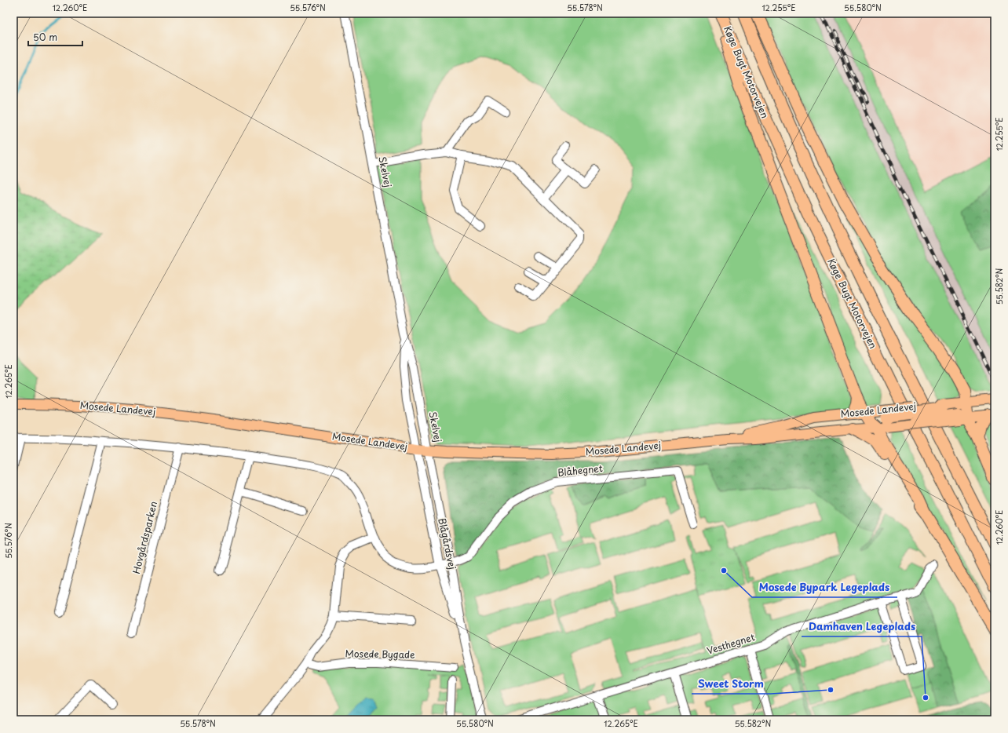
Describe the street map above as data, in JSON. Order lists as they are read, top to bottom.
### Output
{
  "streets": {
    "highway": ["Køge Bugt Motorvejen"],
    "main road": ["Mosede Landevej"],
    "street": [
      "Skelvej",
      "Blåhegnet",
      "Hovgårdsparken",
      "Blågårdsvej",
      "Vesthegnet",
      "Mosede Bygade"
    ]
  },
  "crossings": [
    ["Skelvej", "Mosede Landevej"],
    ["Skelvej", "Blågårdsvej"],
    ["Mosede Landevej", "Blågårdsvej"],
    ["Blåhegnet", "Blågårdsvej"]
  ],
  "places": ["Mosede Bypark Legeplads", "Sweet Storm", "Damhaven Legeplads"],
  "scale_bar": "50 m",
  "coordinates": [
    "12.260°E",
    "55.576°N",
    "55.578°N",
    "12.255°E",
    "55.580°N",
    "55.582°N",
    "12.265°E"
  ]
}
